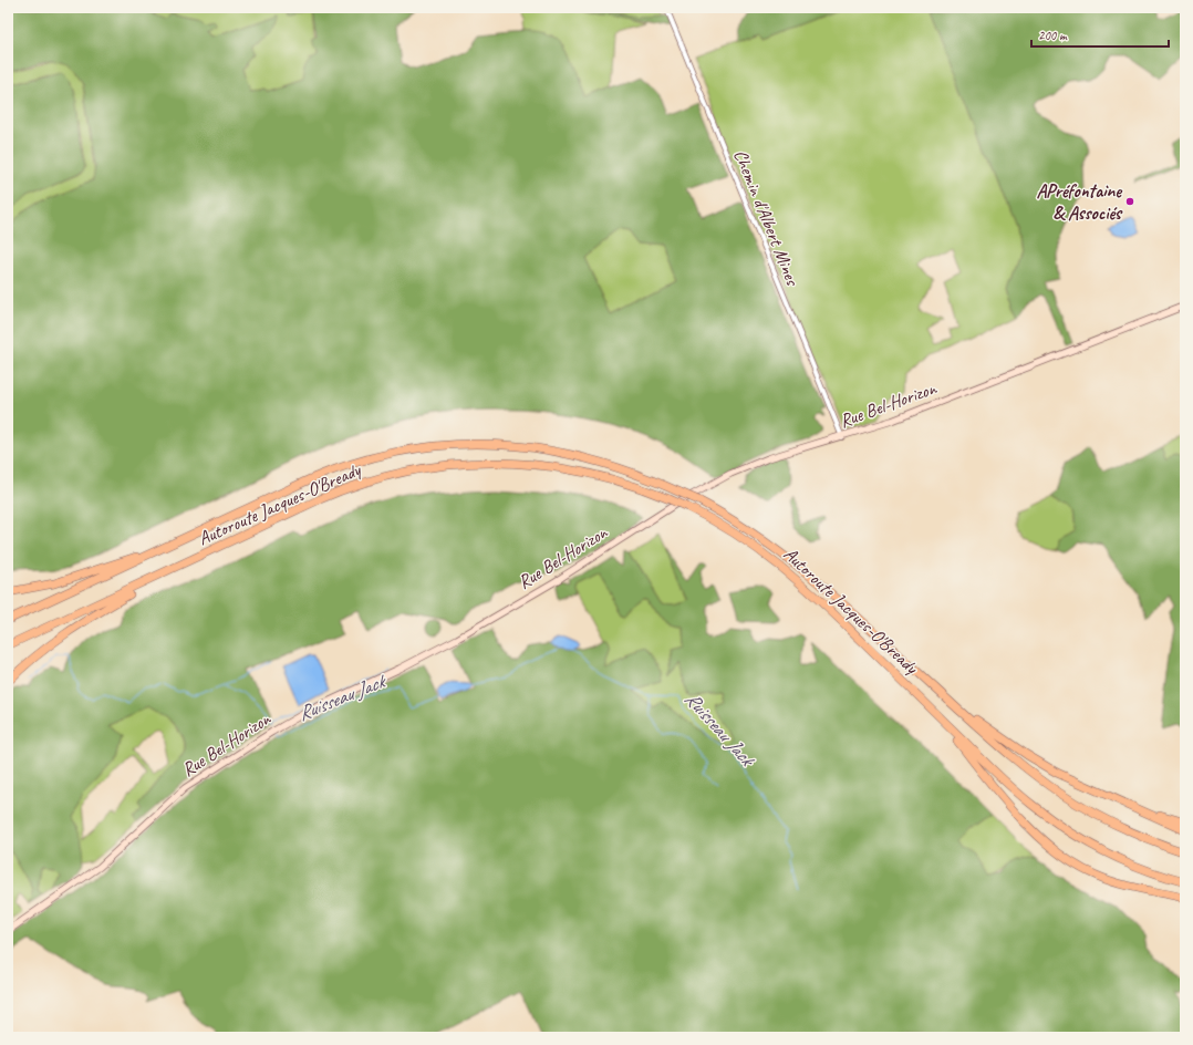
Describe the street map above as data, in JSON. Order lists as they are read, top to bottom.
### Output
{
  "streets": {
    "highway": ["Autoroute Jacques-O'Bready"],
    "street": ["Chemin d'Albert Mines", "Rue Bel-Horizon"]
  },
  "crossings": [
    ["Chemin d'Albert Mines", "Rue Bel-Horizon"]
  ],
  "water": ["Ruisseau Jack"],
  "places": ["APréfontaine & Associés"],
  "scale_bar": "200 m"
}
